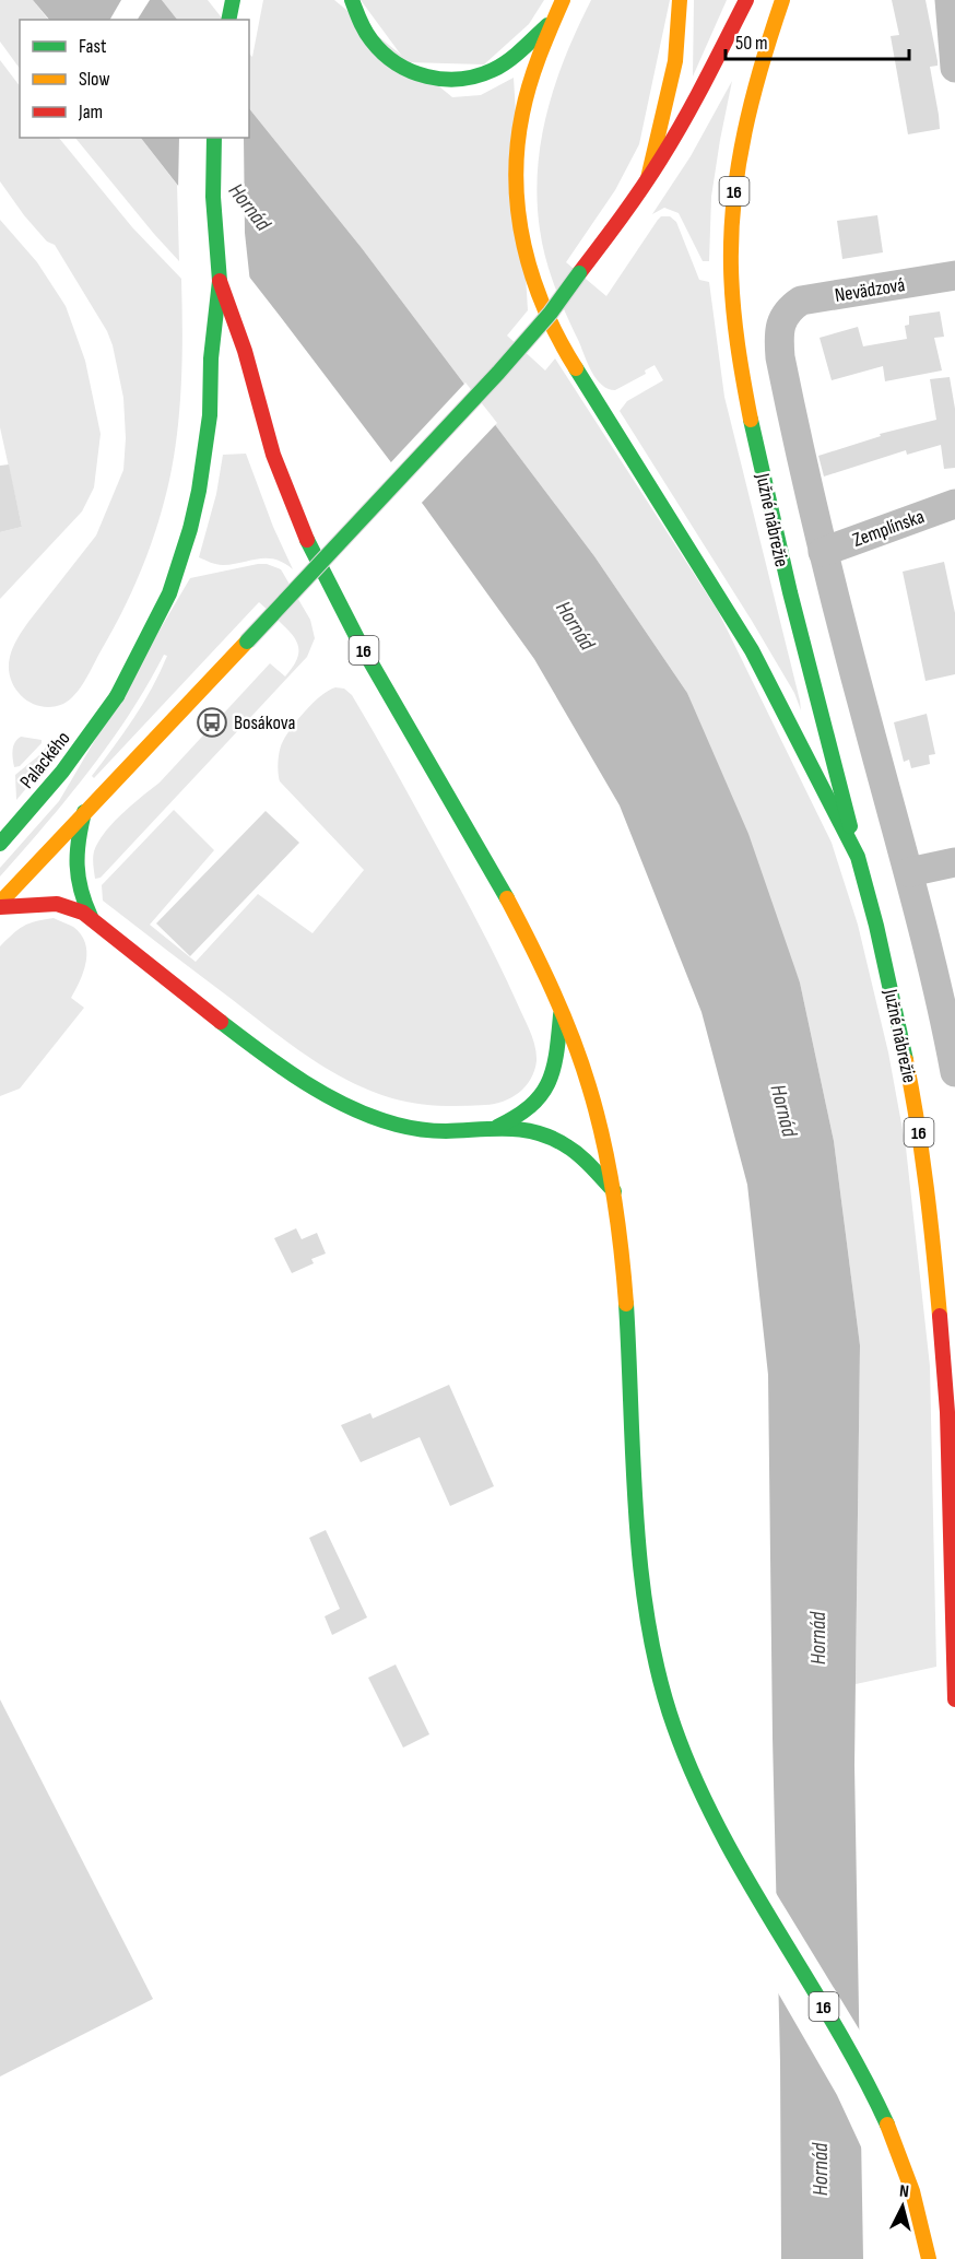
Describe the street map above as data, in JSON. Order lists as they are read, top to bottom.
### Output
{
  "streets": {
    "main road": ["16", "Južné nábrežie", "Palackého"],
    "street": ["Nevädzová", "Zemplínska"]
  },
  "crossings": [
    ["16", "Palackého"],
    ["Nevädzová", "Zemplínska"]
  ],
  "water": ["Hornád"],
  "places": {
    "bus stop": ["Bosákova"]
  },
  "legend": ["Fast", "Slow", "Jam"],
  "scale_bar": "50 m",
  "north": "top"
}
